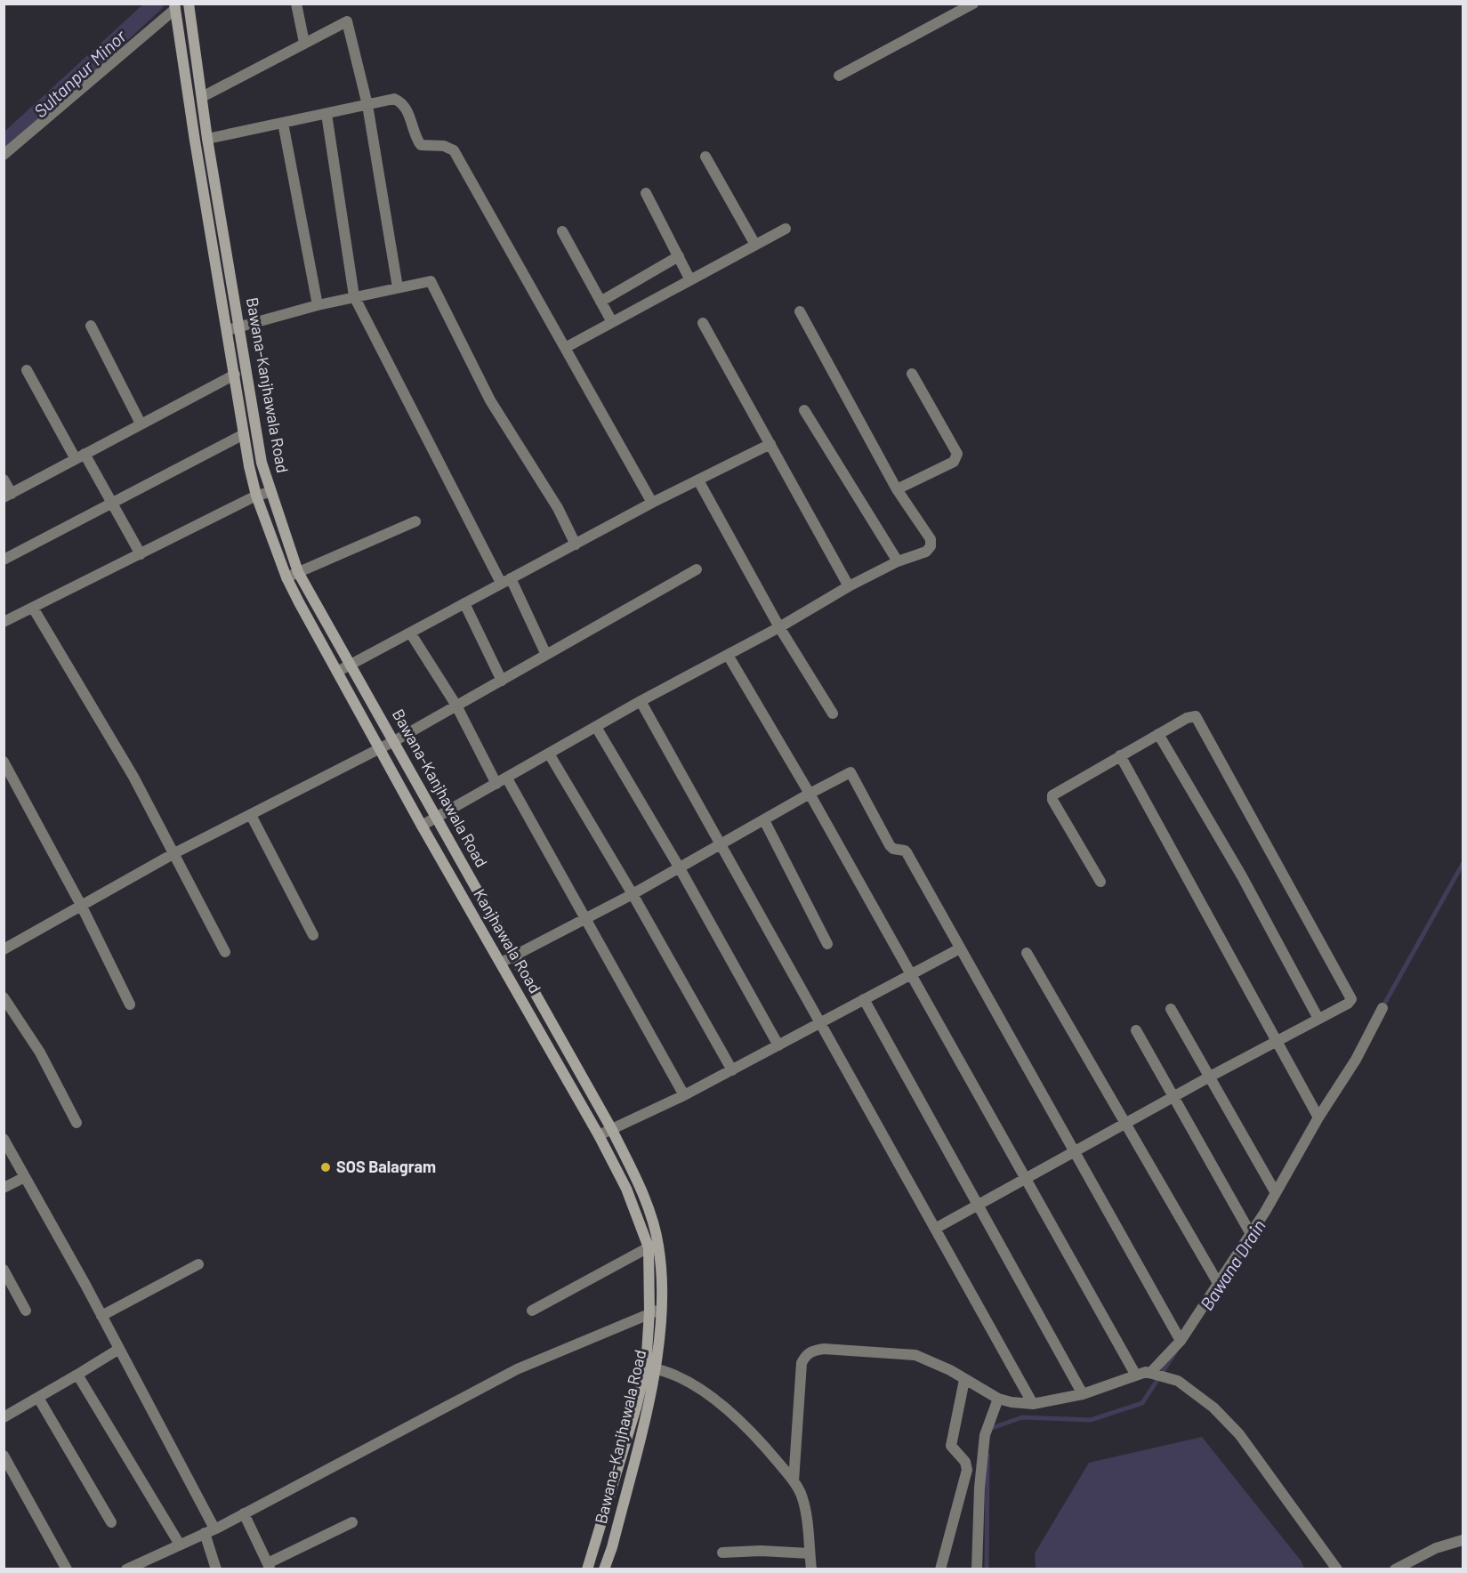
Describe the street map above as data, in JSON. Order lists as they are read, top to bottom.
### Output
{
  "streets": {
    "main road": ["Bawana-Kanjhawala Road", "Kanjhawala Road"]
  },
  "crossings": [
    ["Bawana-Kanjhawala Road", "Kanjhawala Road"]
  ],
  "water": ["Sultanpur Minor", "Bawana Drain"],
  "places": ["SOS Balagram"]
}
